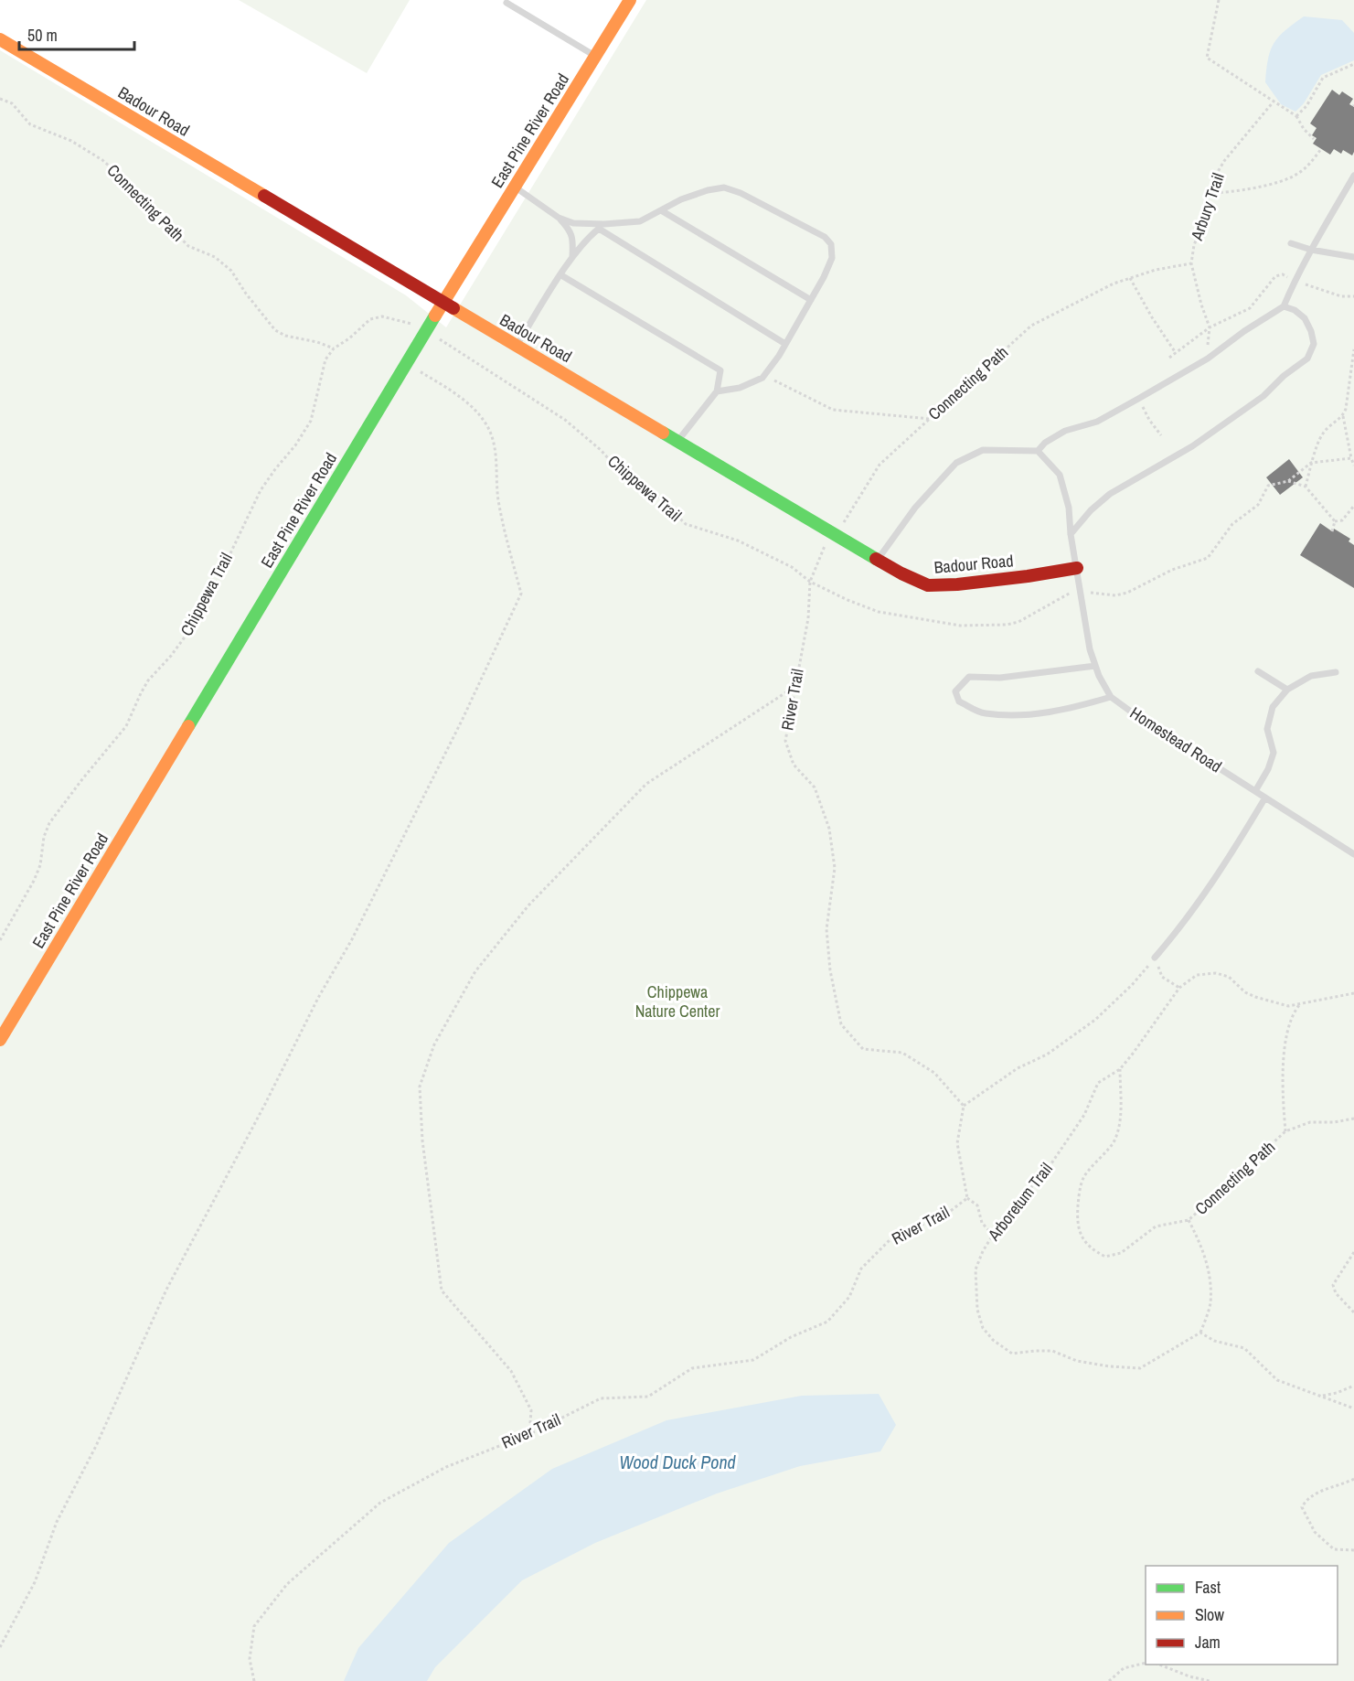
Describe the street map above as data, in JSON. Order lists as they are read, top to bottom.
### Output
{
  "streets": {
    "street": ["Badour Road", "East Pine River Road"],
    "lane": ["Homestead Road"],
    "path": [
      "Connecting Path",
      "Arbury Trail",
      "Chippewa Trail",
      "River Trail",
      "Arboretum Trail"
    ]
  },
  "crossings": [
    ["Badour Road", "East Pine River Road"],
    ["Badour Road", "Connecting Path"],
    ["Connecting Path", "Arbury Trail"],
    ["Connecting Path", "Chippewa Trail"],
    ["Connecting Path", "River Trail"],
    ["Connecting Path", "Arboretum Trail"],
    ["Chippewa Trail", "River Trail"]
  ],
  "water": ["Wood Duck Pond"],
  "parks": ["Chippewa Nature Center"],
  "legend": ["Fast", "Slow", "Jam"],
  "scale_bar": "50 m"
}
